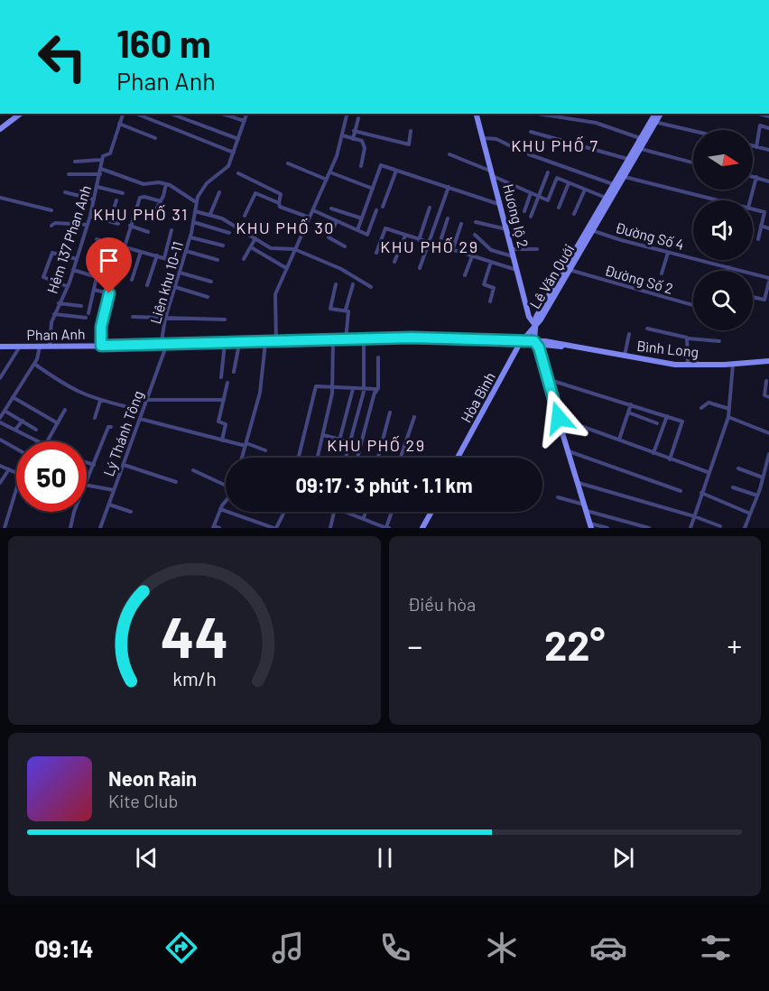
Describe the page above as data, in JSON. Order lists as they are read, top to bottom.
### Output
{
  "streets": {
    "main road": [
      "Hương lộ 2",
      "Lê Văn Quới",
      "Phan Anh",
      "Bình Long",
      "Hòa Bình"
    ],
    "street": [
      "Đường Số 4",
      "Hẻm 137 Phan Anh",
      "Đường Số 2",
      "Liên khu 10-11",
      "Lý Thánh Tông"
    ]
  },
  "crossings": [
    ["Hương lộ 2", "Lê Văn Quới"],
    ["Hương lộ 2", "Hòa Bình"],
    ["Đường Số 4", "Lê Văn Quới"],
    ["Hẻm 137 Phan Anh", "Phan Anh"],
    ["Lê Văn Quới", "Đường Số 2"],
    ["Lê Văn Quới", "Hòa Bình"],
    ["Liên khu 10-11", "Phan Anh"],
    ["Liên khu 10-11", "Lý Thánh Tông"],
    ["Phan Anh", "Bình Long"],
    ["Phan Anh", "Hòa Bình"],
    ["Phan Anh", "Lý Thánh Tông"]
  ],
  "districts": [
    "KHU PHỐ 7",
    "KHU PHỐ 31",
    "KHU PHỐ 30",
    "KHU PHỐ 29",
    "KHU PHỐ 29"
  ],
  "north": "right",
  "page": {
    "turn": ["160 m", "Phan Anh"],
    "limit": "50",
    "trip": "09:17 · 3 phút · 1.1 km",
    "tile": "Điều hòa",
    "heat": ["−", "22°", "+"],
    "song": ["Neon Rain", "Kite Club"],
    "tabs": "09:14",
    "gauge": ["44", "km/h"]
  }
}
